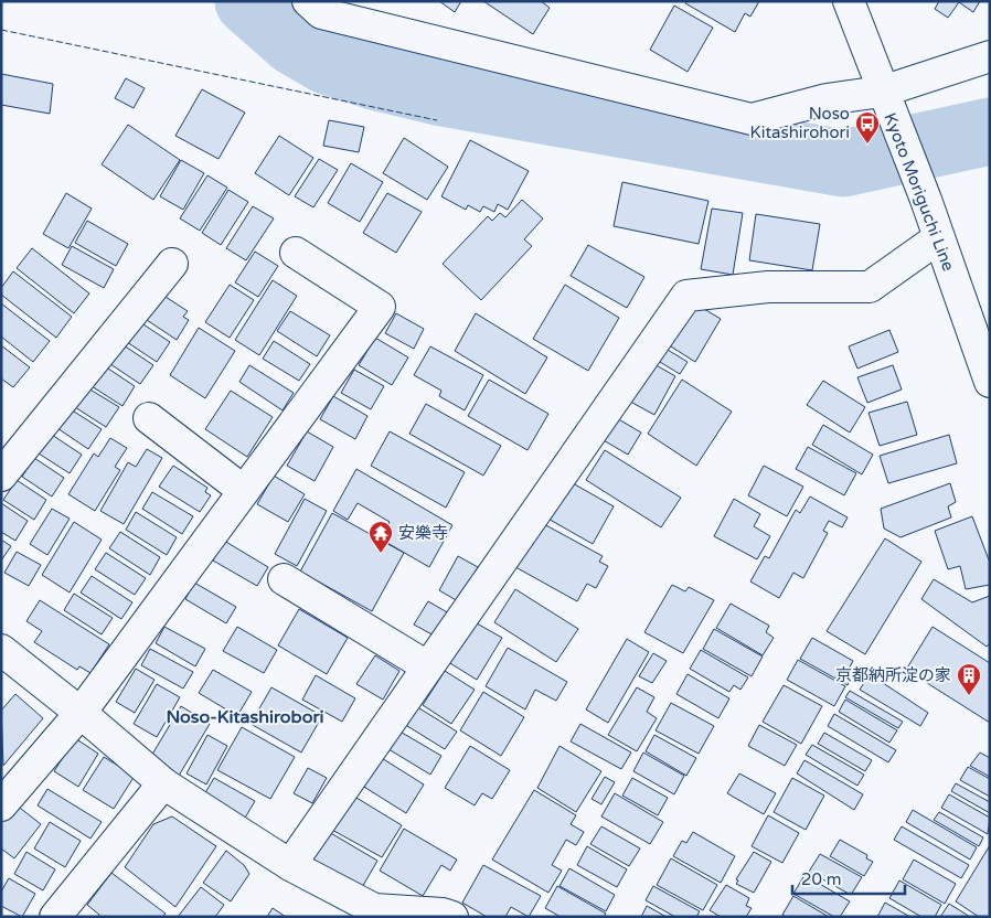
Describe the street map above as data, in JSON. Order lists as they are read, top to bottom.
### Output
{
  "streets": {
    "street": ["Kyoto Moriguchi Line"]
  },
  "districts": ["Noso-Kitashirobori"],
  "places": {
    "bus stop": ["Noso Kitashirohori"],
    "temple": ["安樂寺"],
    "building": ["京都納所淀の家"]
  },
  "scale_bar": "20 m"
}
